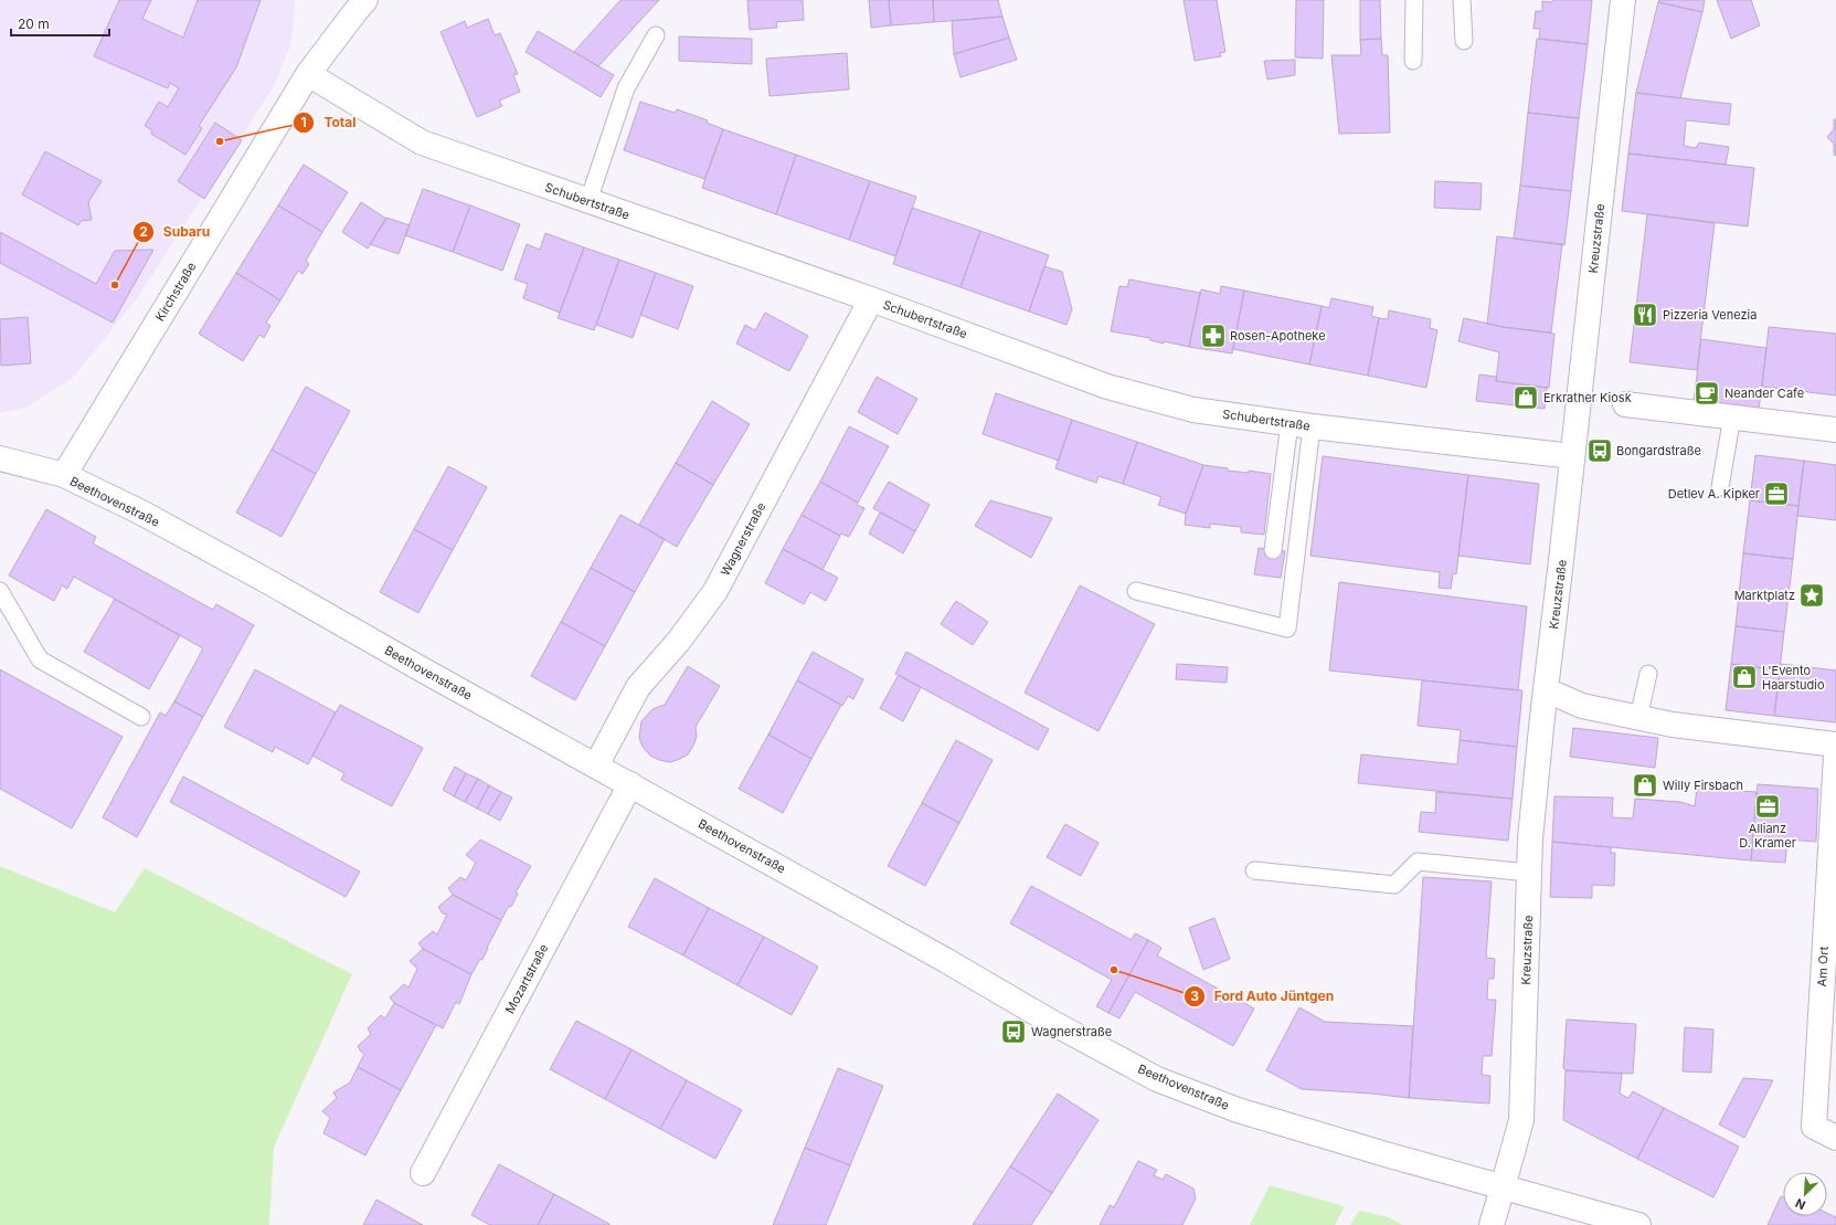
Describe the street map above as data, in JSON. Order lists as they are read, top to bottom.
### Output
{
  "streets": {
    "street": [
      "Schubertstraße",
      "Kreuzstraße",
      "Kirchstraße",
      "Beethovenstraße",
      "Wagnerstraße",
      "Am Ort",
      "Mozartstraße"
    ]
  },
  "crossings": [
    ["Schubertstraße", "Kreuzstraße"],
    ["Schubertstraße", "Kirchstraße"],
    ["Schubertstraße", "Wagnerstraße"],
    ["Kreuzstraße", "Beethovenstraße"],
    ["Kirchstraße", "Beethovenstraße"],
    ["Beethovenstraße", "Wagnerstraße"],
    ["Beethovenstraße", "Mozartstraße"]
  ],
  "places": {
    "other": ["Total", "Subaru", "Ford Auto Jüntgen"],
    "restaurant": ["Pizzeria Venezia"],
    "pharmacy": ["Rosen-Apotheke"],
    "cafe": ["Neander Cafe"],
    "shop": ["Erkrather Kiosk", "L'Evento Haarstudio", "Willy Firsbach"],
    "bus stop": ["Bongardstraße", "Wagnerstraße"],
    "office": ["Detlev A. Kipker", "Allianz D. Kramer"],
    "place": ["Marktplatz"]
  },
  "scale_bar": "20 m",
  "north": "bottom left"
}
